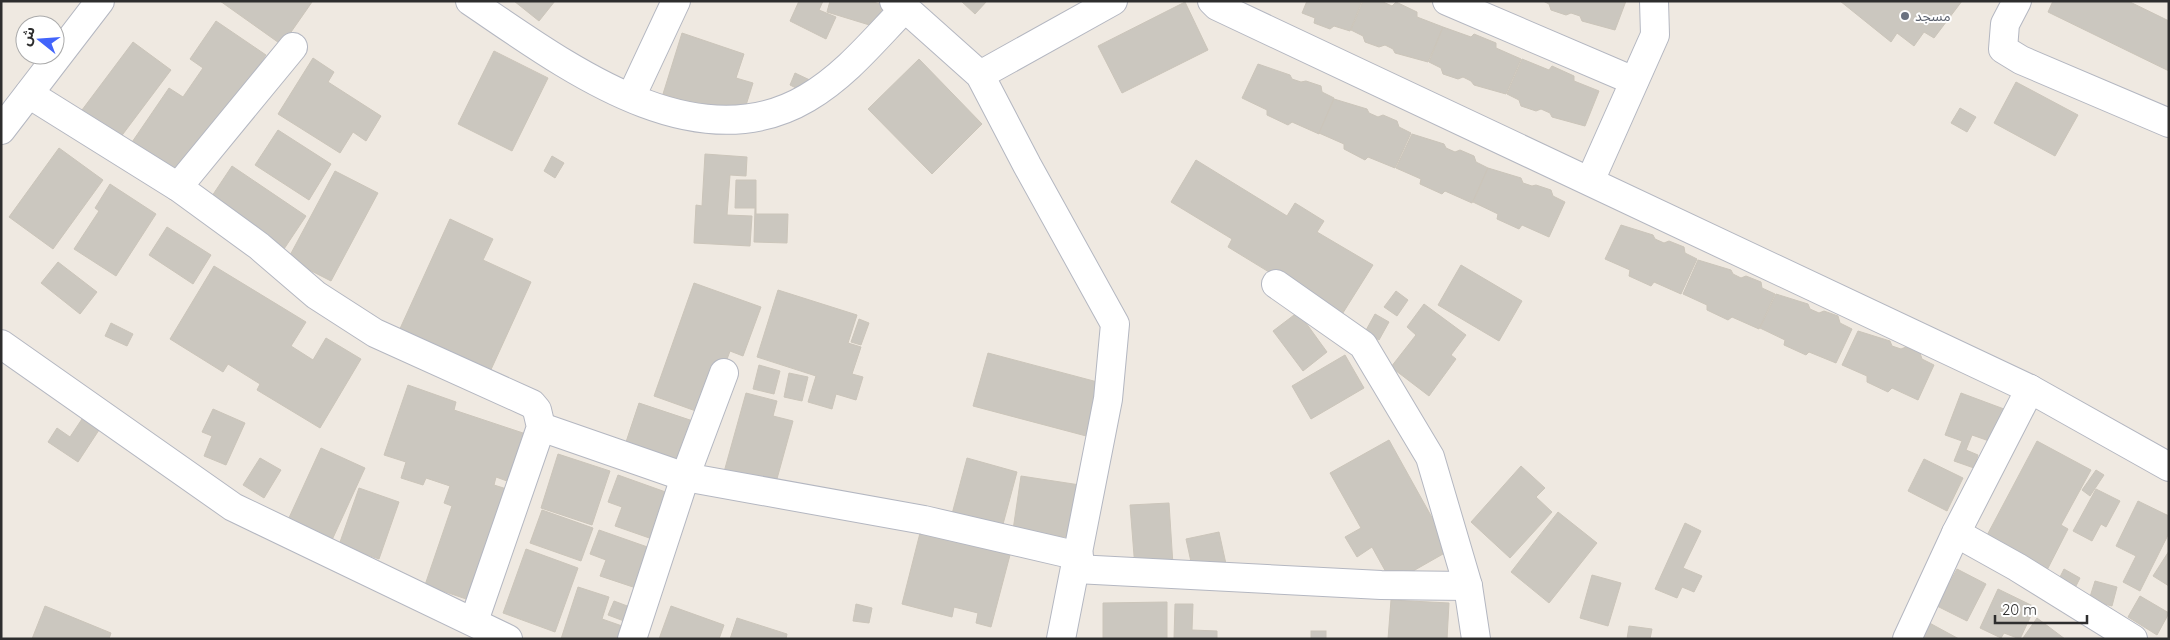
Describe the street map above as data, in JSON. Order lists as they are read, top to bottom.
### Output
{
  "places": ["مسجد"],
  "scale_bar": "20 m",
  "north": "left"
}
